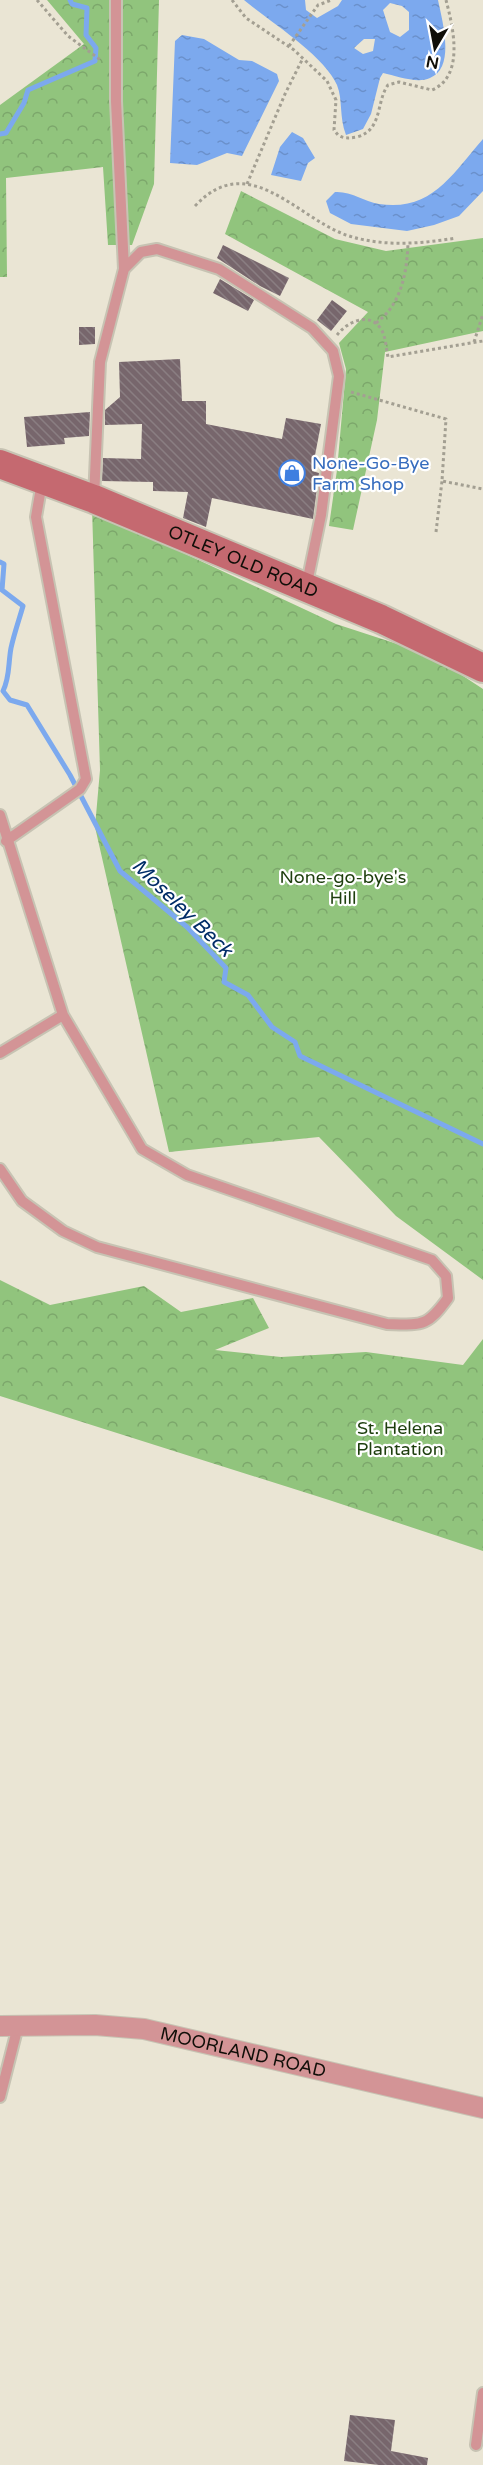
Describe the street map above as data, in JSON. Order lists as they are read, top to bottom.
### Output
{
  "streets": {
    "street": ["OTLEY OLD ROAD", "MOORLAND ROAD"]
  },
  "water": ["Moseley Beck"],
  "parks": ["None-go-bye's Hill", "St. Helena Plantation"],
  "places": {
    "shop": ["None-Go-Bye Farm Shop"]
  },
  "north": "bottom"
}
